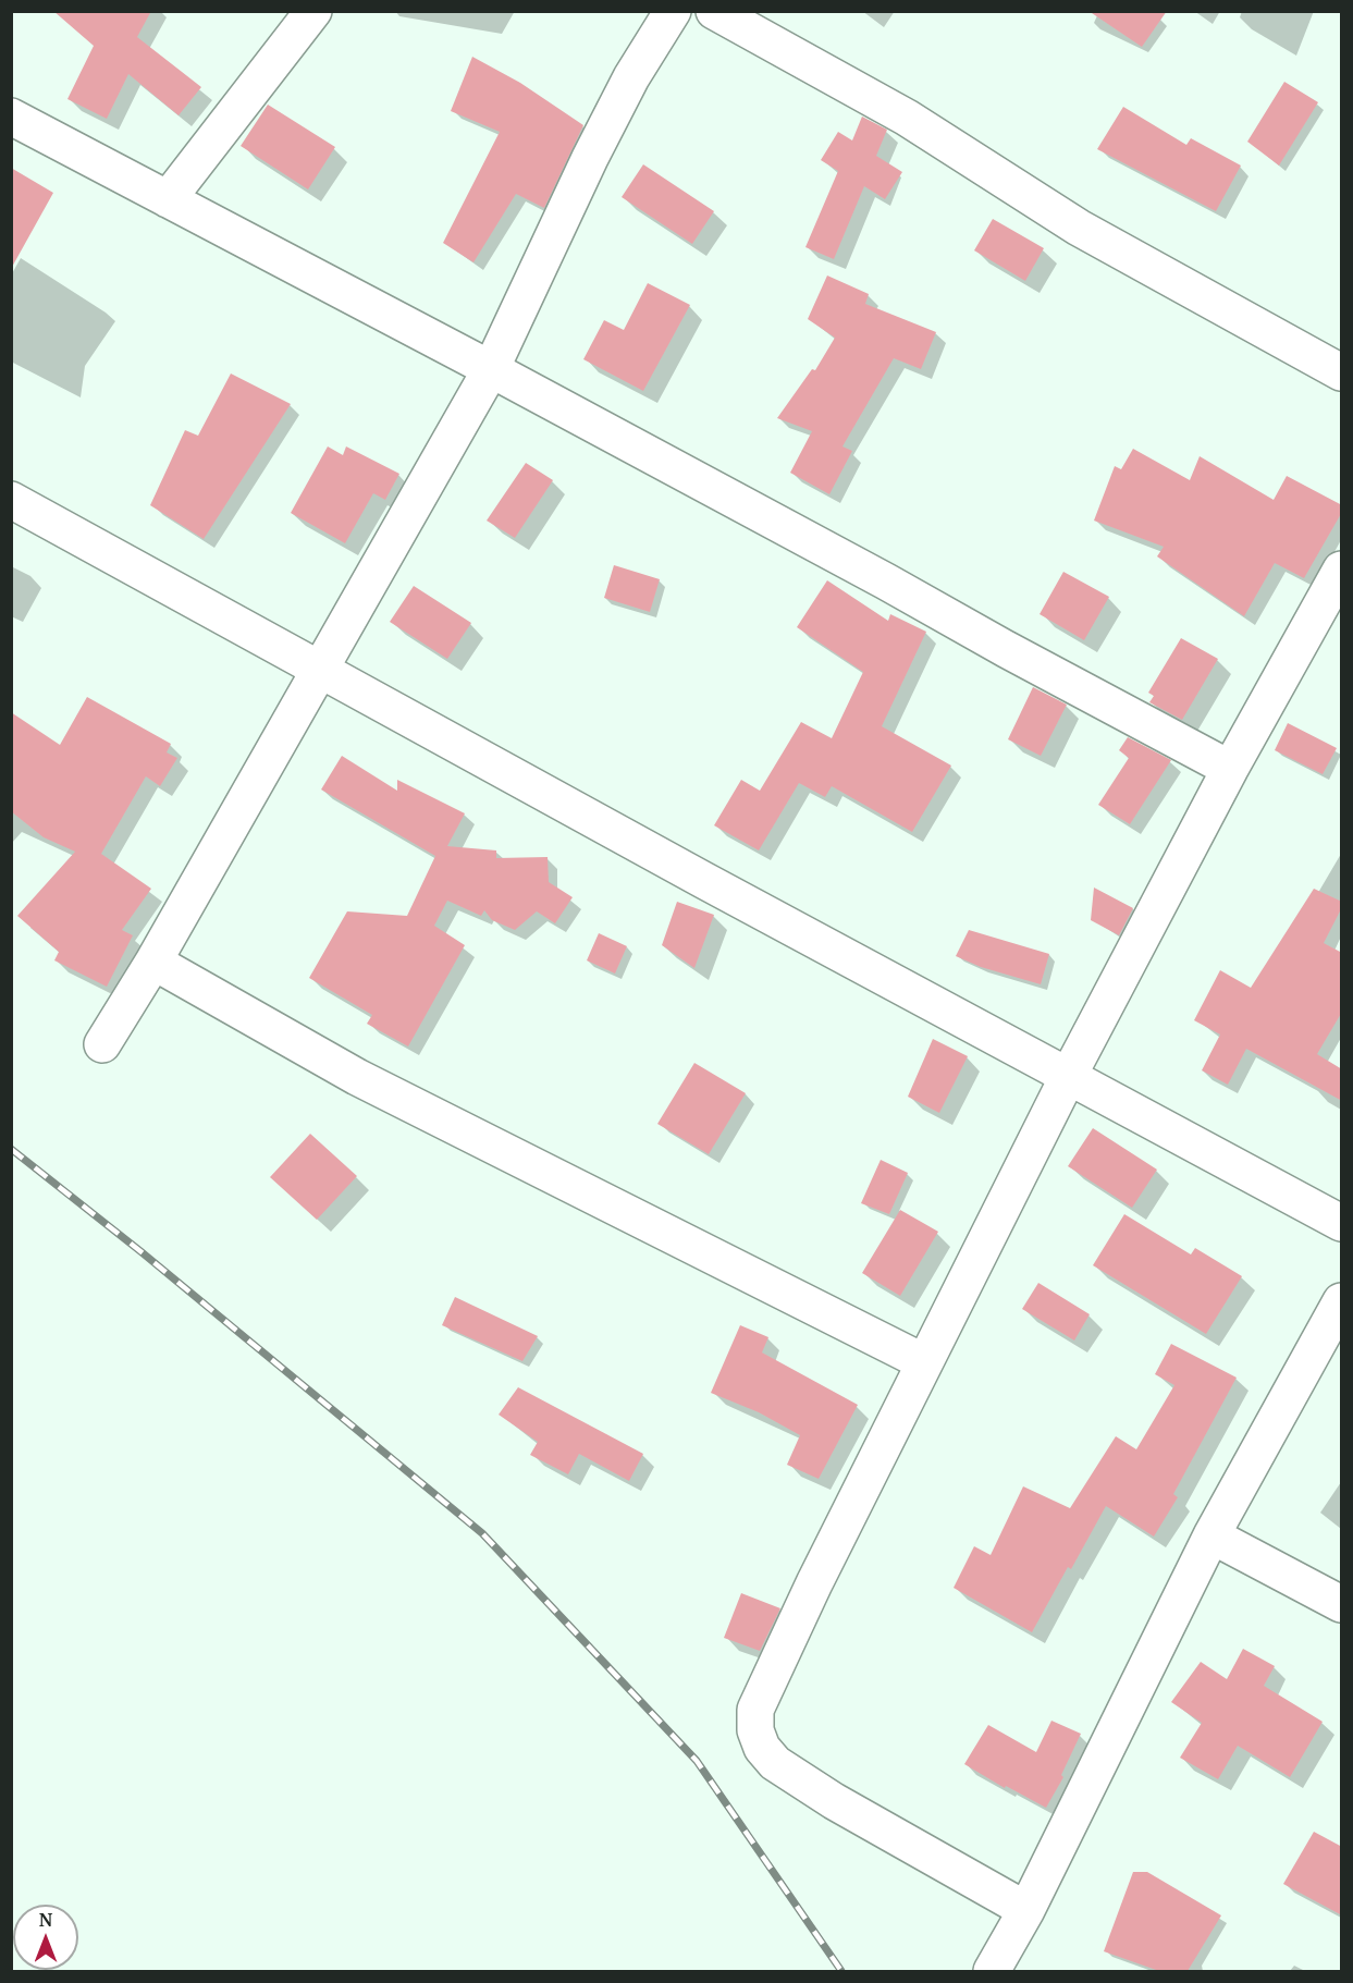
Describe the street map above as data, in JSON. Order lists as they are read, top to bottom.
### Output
{
  "north": "top"
}
